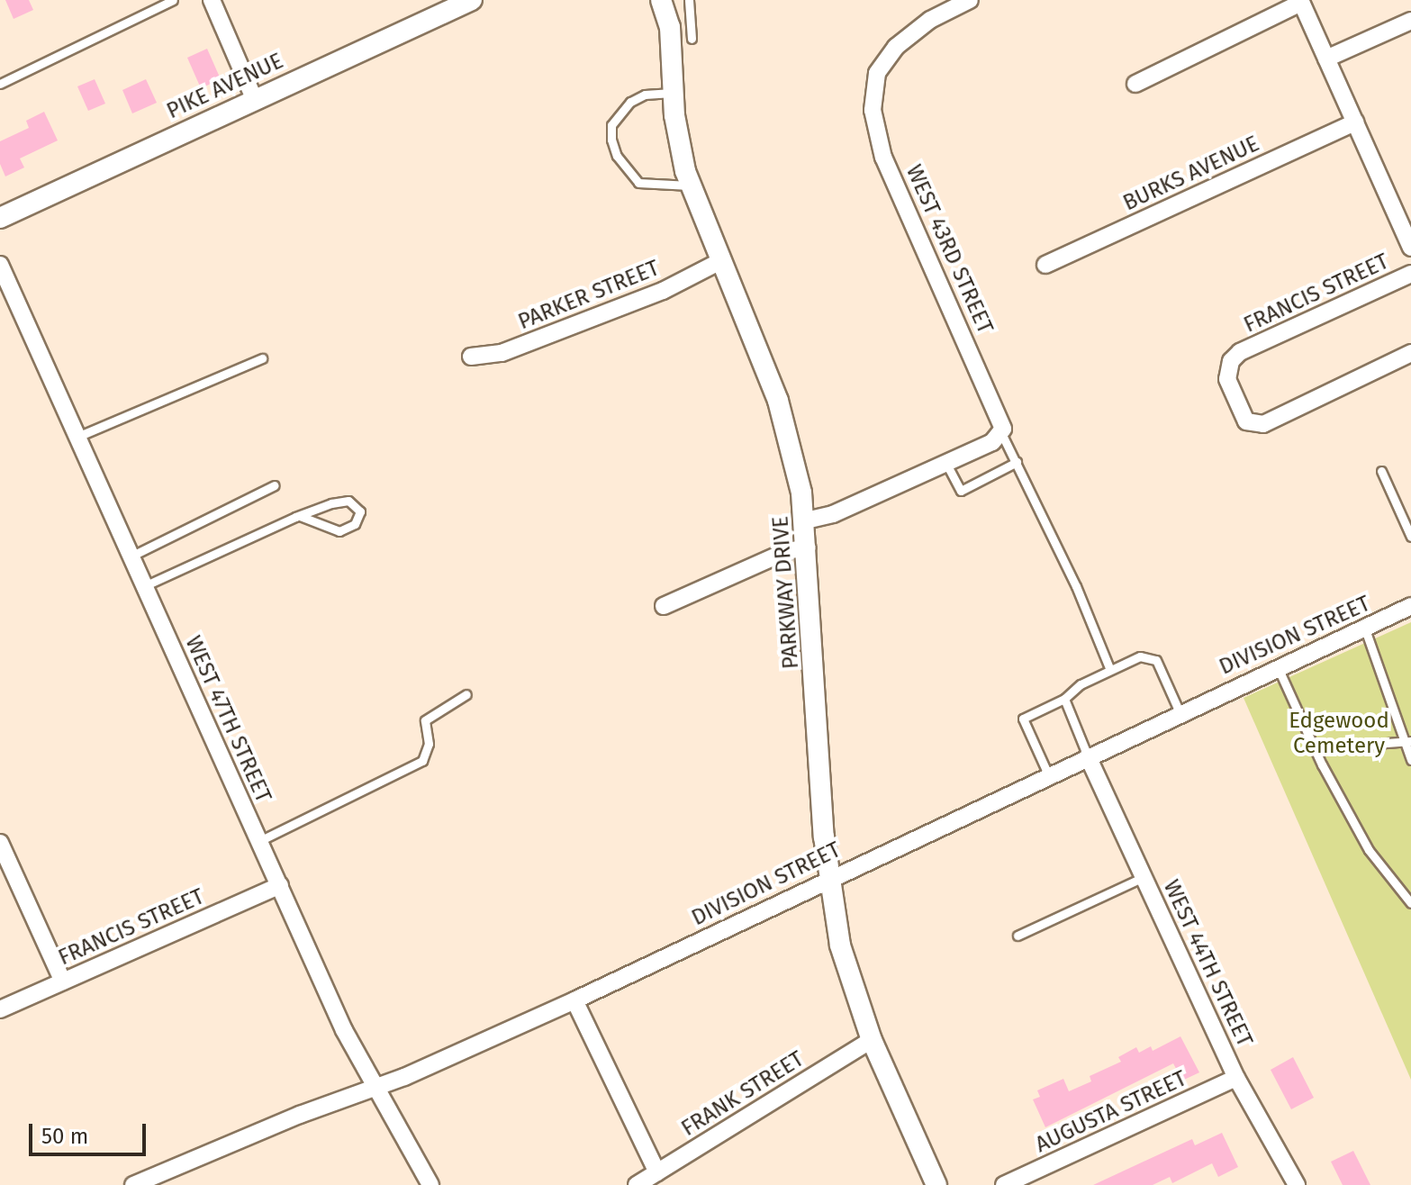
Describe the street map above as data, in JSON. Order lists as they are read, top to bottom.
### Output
{
  "streets": {
    "street": [
      "PIKE AVENUE",
      "BURKS AVENUE",
      "WEST 43RD STREET",
      "FRANCIS STREET",
      "PARKER STREET",
      "PARKWAY DRIVE",
      "DIVISION STREET",
      "WEST 47TH STREET",
      "WEST 44TH STREET",
      "FRANK STREET",
      "AUGUSTA STREET"
    ]
  },
  "crossings": [
    ["FRANCIS STREET", "WEST 47TH STREET"],
    ["PARKER STREET", "PARKWAY DRIVE"],
    ["PARKWAY DRIVE", "DIVISION STREET"],
    ["PARKWAY DRIVE", "FRANK STREET"],
    ["DIVISION STREET", "WEST 47TH STREET"],
    ["DIVISION STREET", "WEST 44TH STREET"],
    ["WEST 44TH STREET", "AUGUSTA STREET"]
  ],
  "parks": ["Edgewood Cemetery"],
  "scale_bar": "50 m"
}
